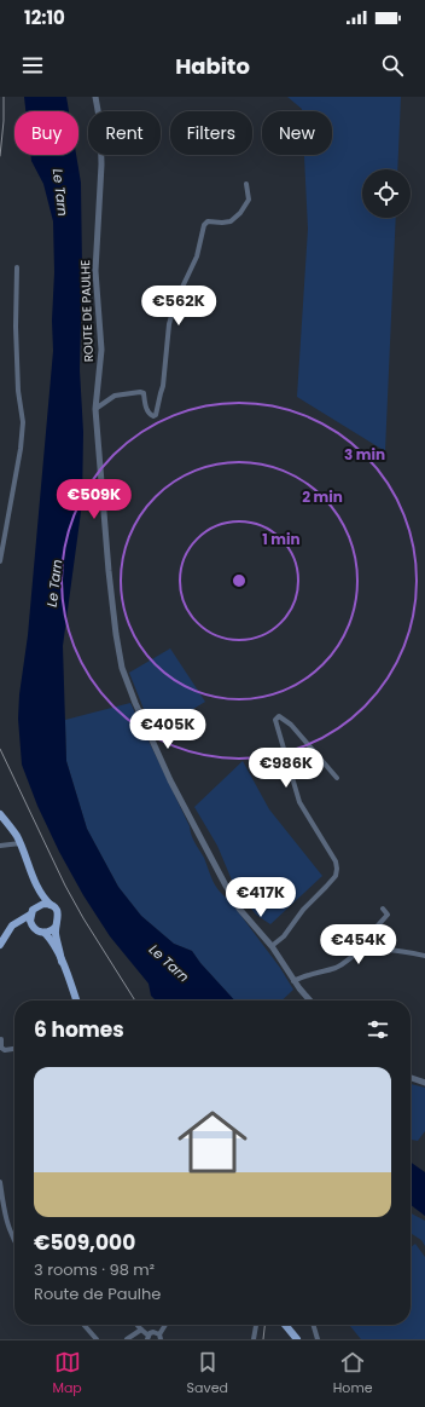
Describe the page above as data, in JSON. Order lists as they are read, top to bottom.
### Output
{
  "streets": {
    "street": ["ROUTE DE PAULHE"]
  },
  "water": ["Le Tarn"],
  "page": {
    "status": "12:10",
    "header": "Habito",
    "chip": [
      "Buy",
      "Rent",
      "Filters",
      "New"
    ],
    "price": [
      "€562K",
      "€509K",
      "€405K",
      "€986K",
      "€417K",
      "€454K"
    ],
    "heading": "6 homes",
    "list": [
      {
        "name": "€509,000",
        "note": "3 rooms · 98 m² · Route de Paulhe"
      }
    ],
    "tabs": ["Map", "Saved", "Home"]
  },
  "rings": ["3 min", "2 min", "1 min"]
}
